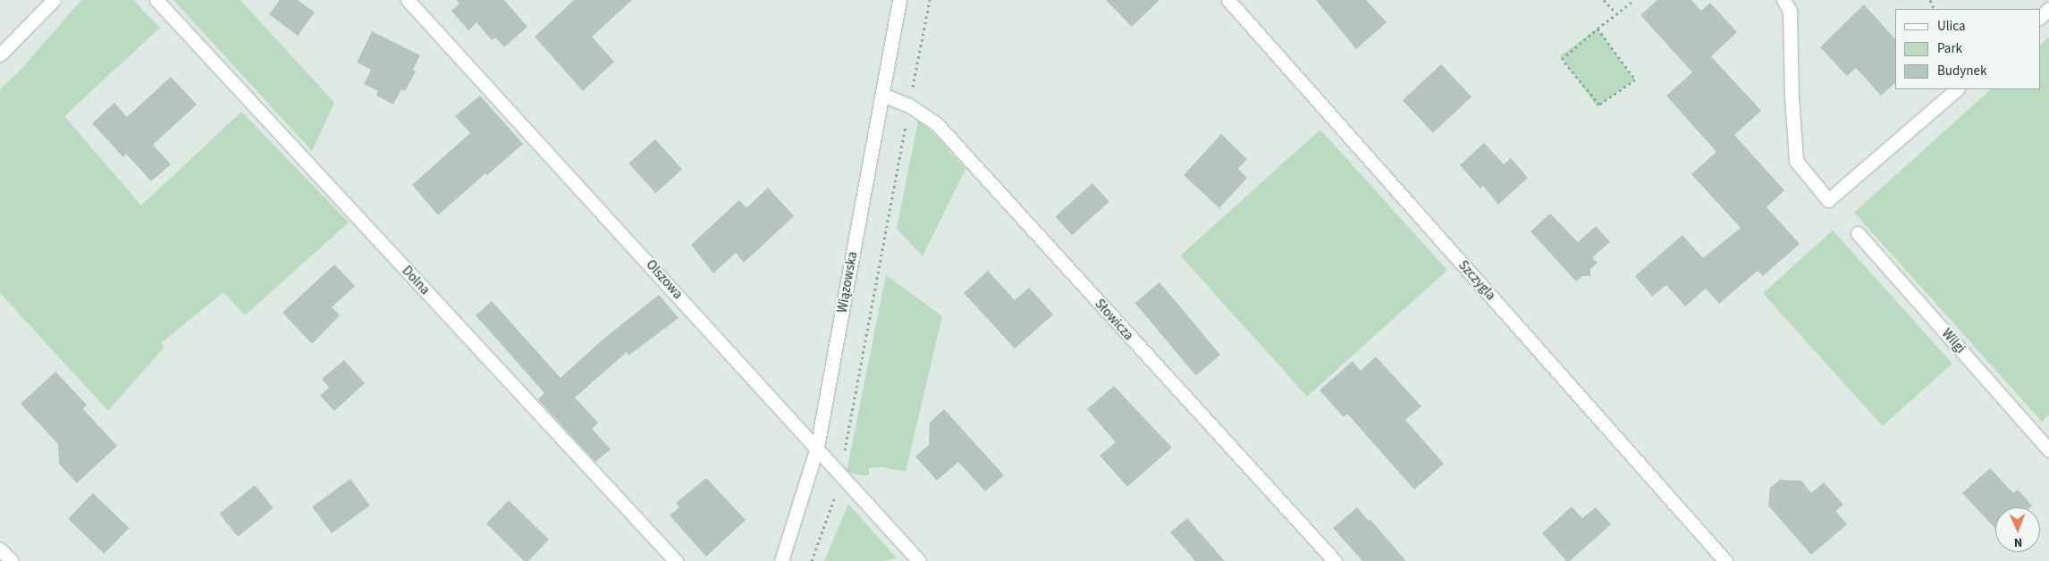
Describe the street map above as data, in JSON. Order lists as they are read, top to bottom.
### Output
{
  "streets": {
    "street": [
      "Olszowa",
      "Dolna",
      "Szczygla",
      "Wiązowska",
      "Słowicza",
      "Wilgi"
    ]
  },
  "crossings": [
    ["Olszowa", "Wiązowska"],
    ["Wiązowska", "Słowicza"]
  ],
  "legend": ["Ulica", "Park", "Budynek"],
  "north": "bottom"
}
